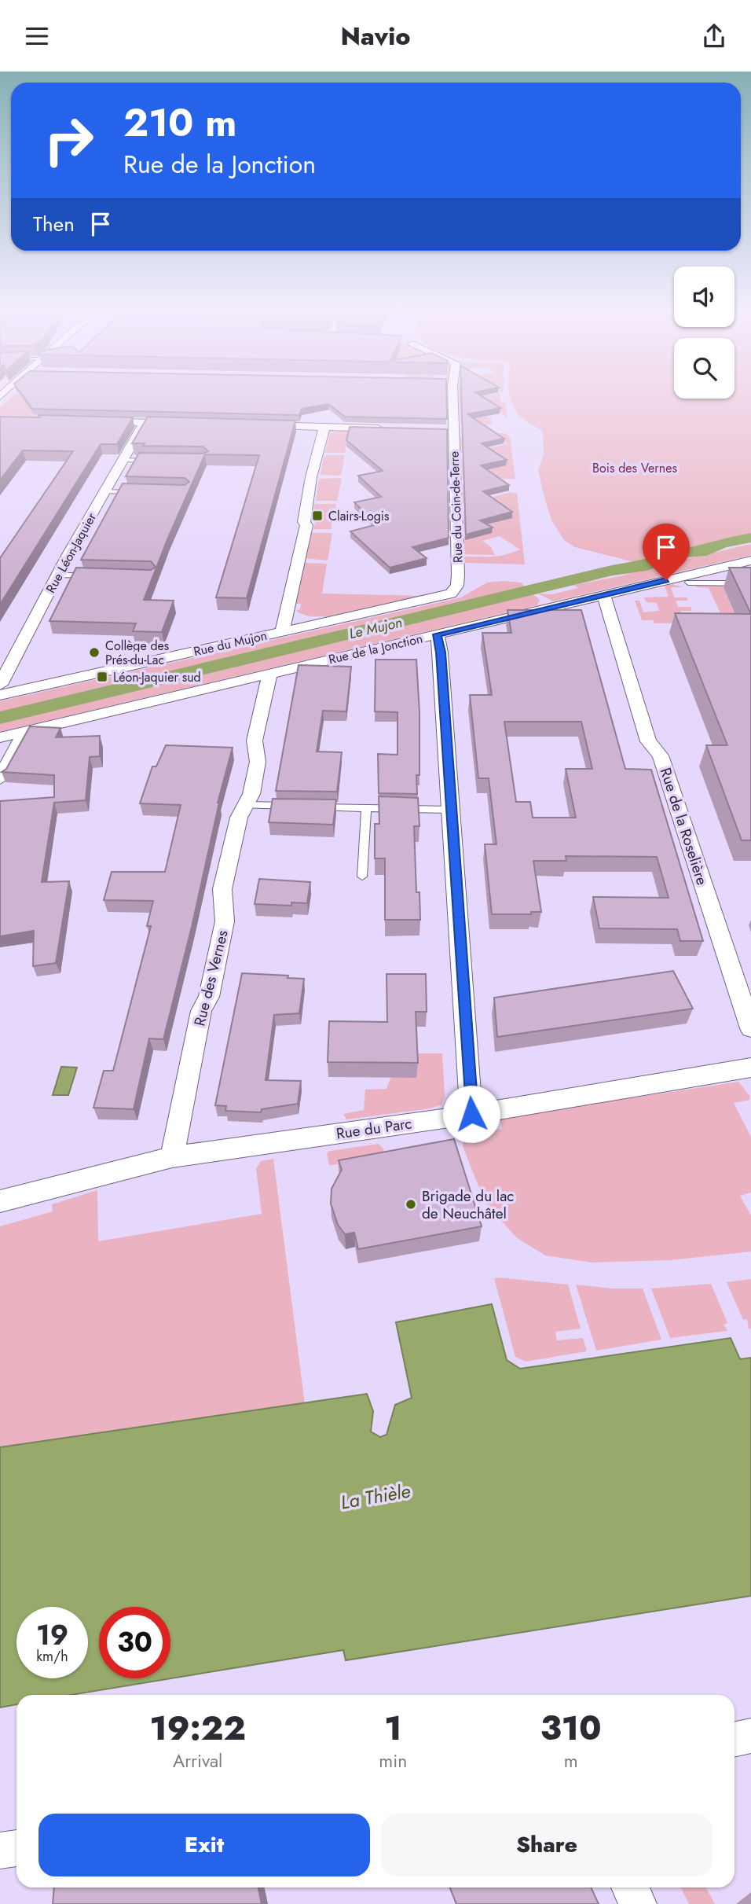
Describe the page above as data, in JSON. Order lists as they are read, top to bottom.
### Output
{
  "streets": {
    "street": [
      "Rue du Coin-de-Terre",
      "Rue Léon-Jaquier",
      "Rue du Mujon",
      "Rue de la Jonction",
      "Rue de la Roselière",
      "Rue des Vernes",
      "Rue du Parc"
    ]
  },
  "crossings": [
    ["Rue du Coin-de-Terre", "Rue du Mujon"],
    ["Rue de la Jonction", "Rue de la Roselière"],
    ["Rue de la Jonction", "Rue des Vernes"],
    ["Rue des Vernes", "Rue du Parc"]
  ],
  "water": ["Le Mujon", "La Thièle"],
  "parks": ["Bois des Vernes"],
  "places": {
    "transit": ["Clairs-Logis", "Léon-Jaquier sud"],
    "other": ["Collège des Prés-du-Lac", "Brigade du lac de Neuchâtel"]
  },
  "page": {
    "header": "Navio",
    "turn": ["210 m", "Rue de la Jonction"],
    "then": "Then",
    "speed": "19 km/h",
    "limit": "30",
    "eta": [
      "19:22",
      "Arrival",
      "1",
      "min",
      "310",
      "m"
    ],
    "buttons": ["Exit", "Share"]
  }
}
